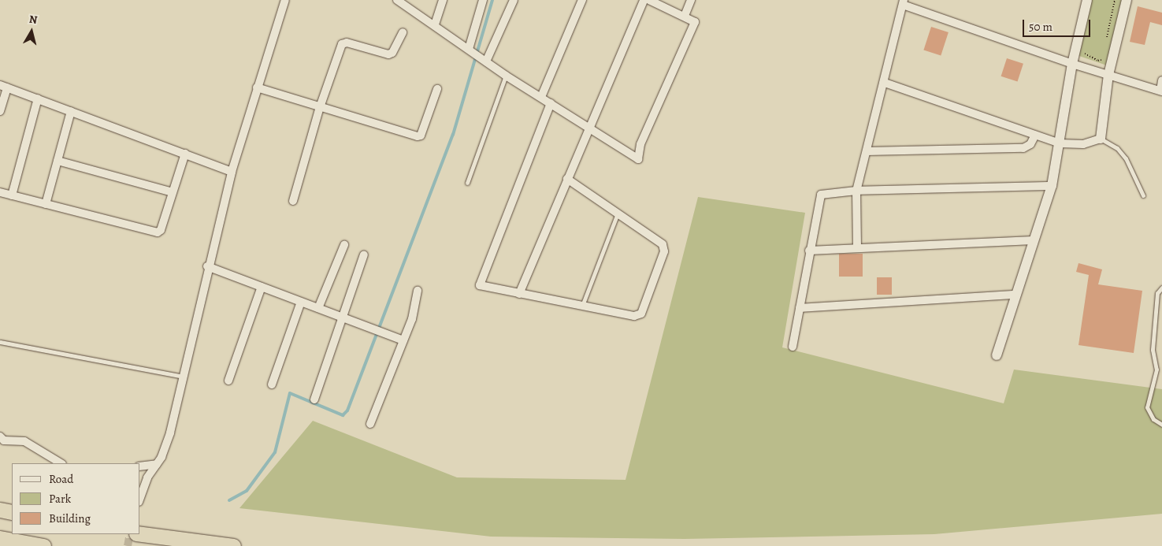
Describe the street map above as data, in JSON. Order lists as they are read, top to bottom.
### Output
{
  "legend": ["Road", "Park", "Building"],
  "scale_bar": "50 m",
  "north": "top"
}
